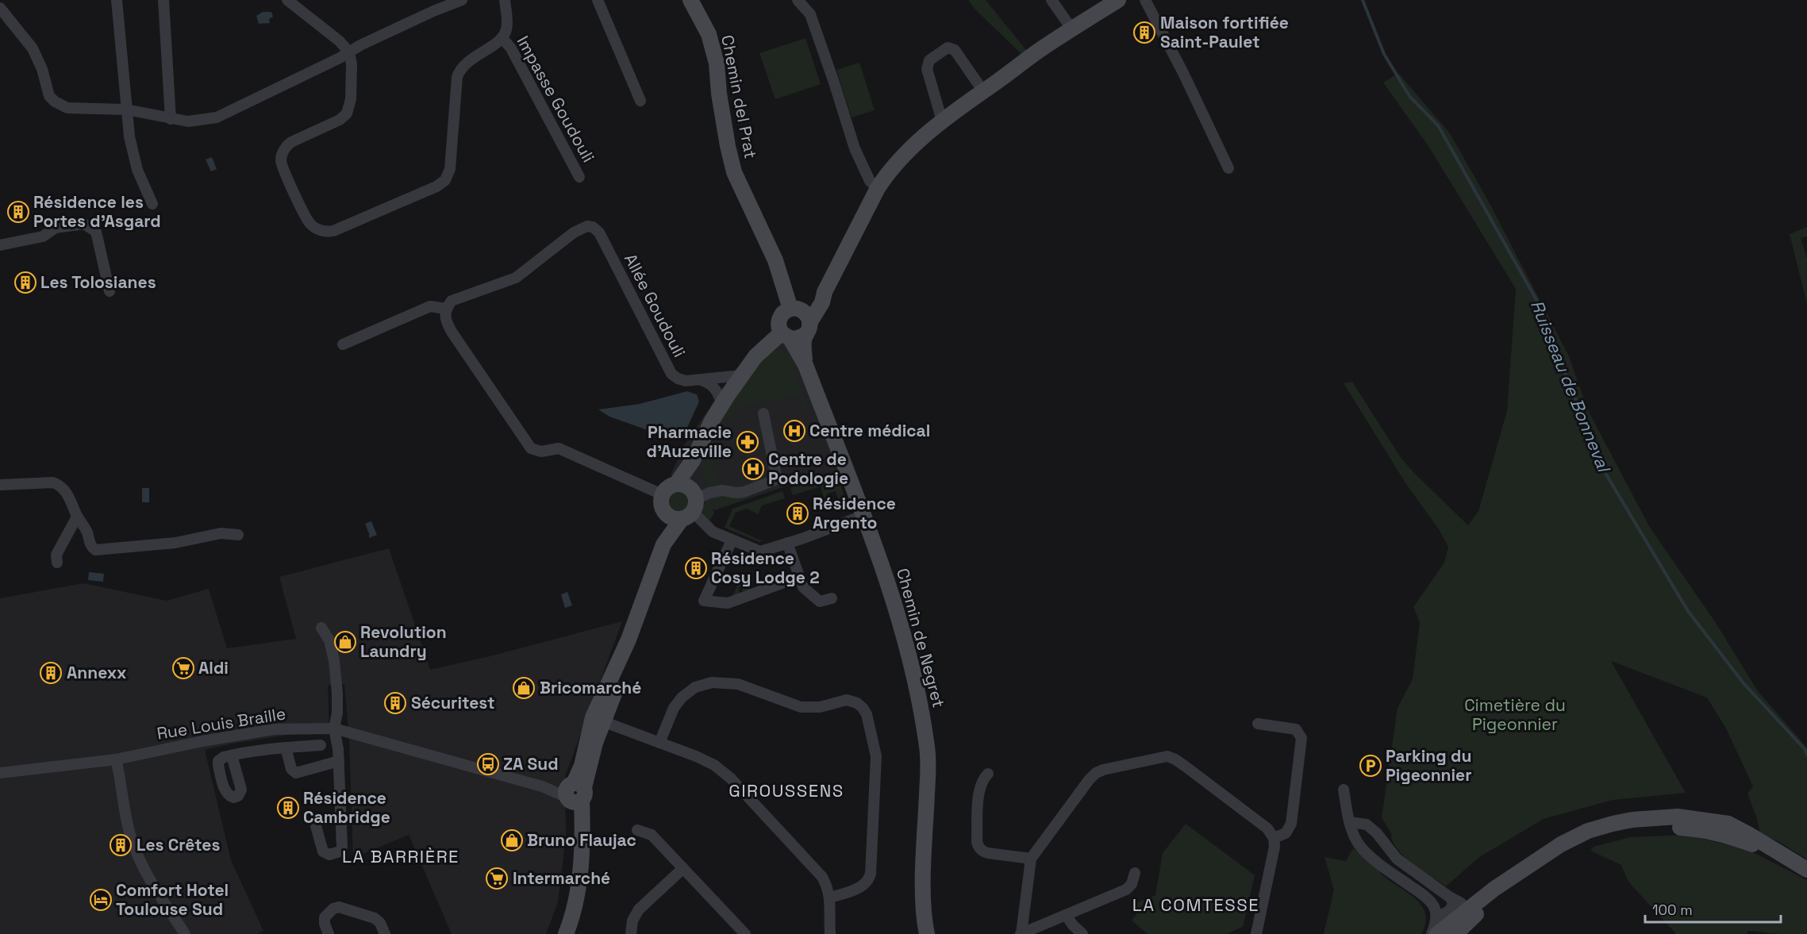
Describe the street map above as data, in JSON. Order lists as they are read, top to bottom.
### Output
{
  "streets": {
    "street": [
      "Chemin del Prat",
      "Impasse Goudouli",
      "Allée Goudouli",
      "Chemin de Negret",
      "Rue Louis Braille"
    ]
  },
  "crossings": [
    ["Chemin del Prat", "Chemin de Negret"]
  ],
  "districts": ["GIROUSSENS", "LA BARRIÈRE", "LA COMTESSE"],
  "water": ["Ruisseau de Bonneval"],
  "parks": ["Cimetière du Pigeonnier"],
  "places": {
    "building": [
      "Maison fortifiée Saint-Paulet",
      "Résidence les Portes d'Asgard",
      "Les Tolosianes",
      "Résidence Argento",
      "Résidence Cosy Lodge 2",
      "Annexx",
      "Sécuritest",
      "Résidence Cambridge",
      "Les Crêtes"
    ],
    "hospital": ["Centre médical", "Centre de Podologie"],
    "pharmacy": ["Pharmacie d'Auzeville"],
    "shop": ["Revolution Laundry", "Bricomarché", "Bruno Flaujac"],
    "supermarket": ["Aldi", "Intermarché"],
    "bus stop": ["ZA Sud"],
    "parking": ["Parking du Pigeonnier"],
    "hotel": ["Comfort Hotel Toulouse Sud"]
  },
  "scale_bar": "100 m"
}
